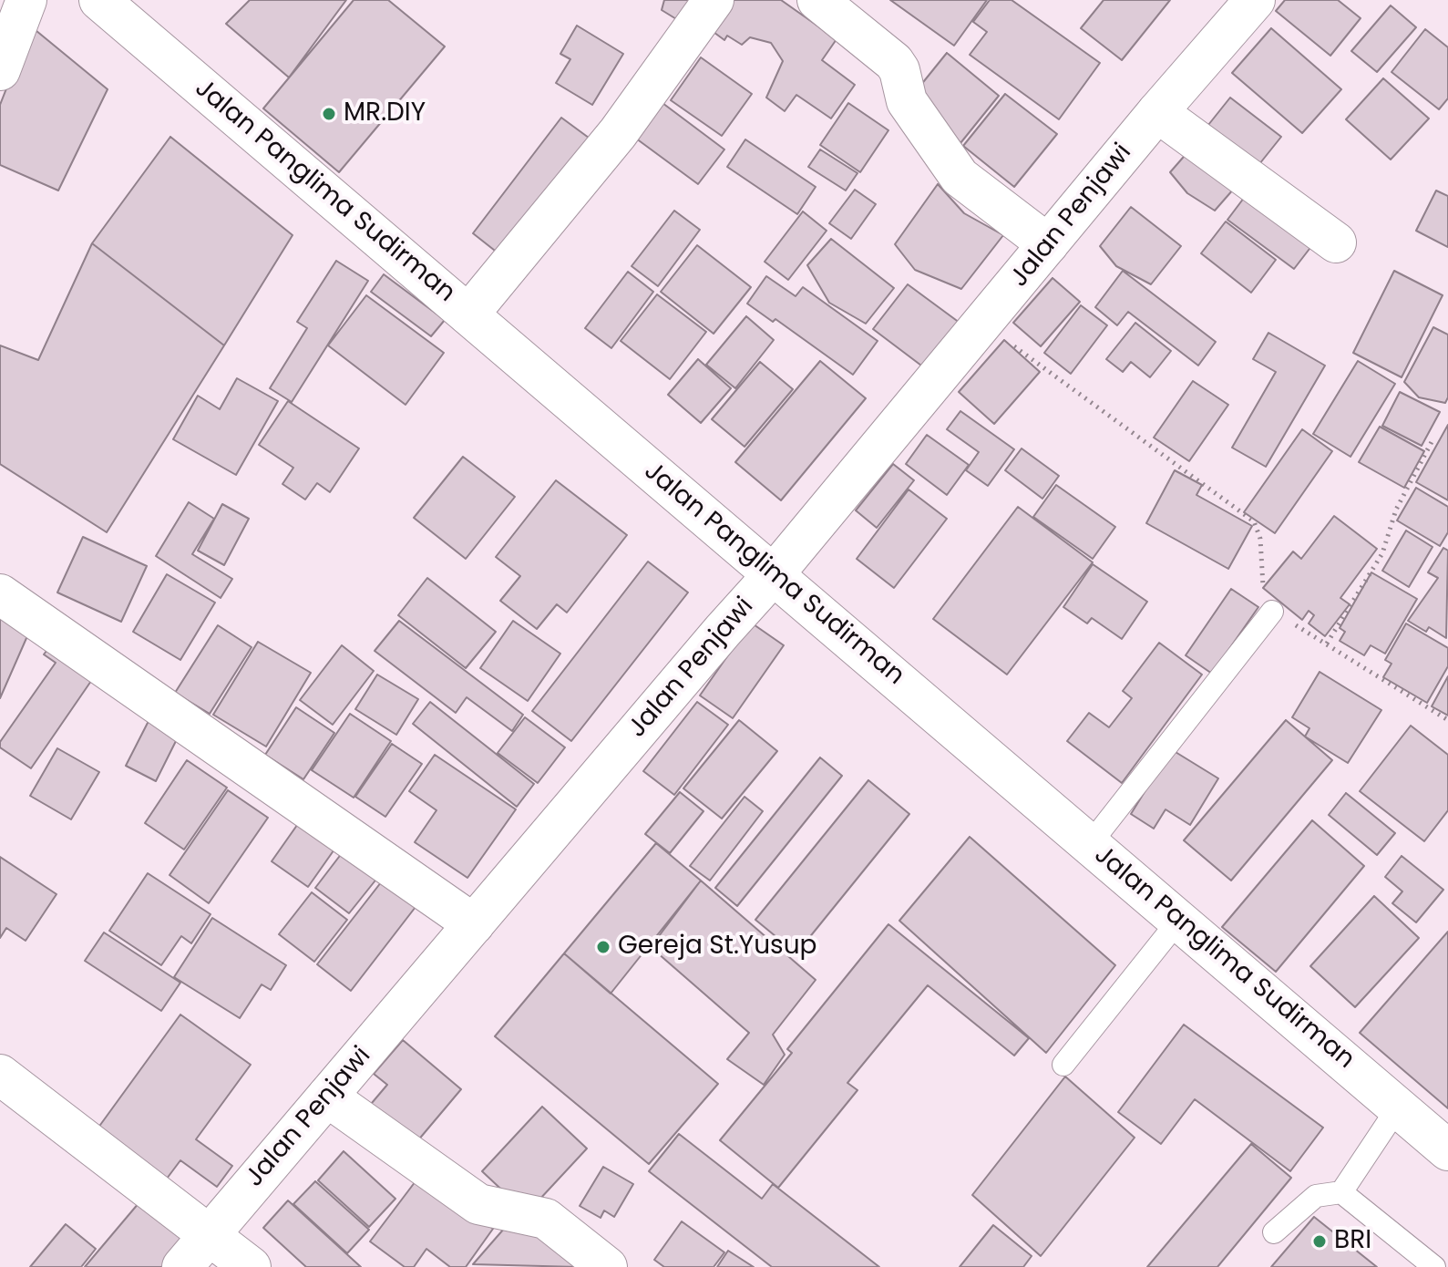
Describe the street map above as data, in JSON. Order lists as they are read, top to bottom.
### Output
{
  "streets": {
    "street": ["Jalan Panglima Sudirman", "Jalan Penjawi"]
  },
  "crossings": [
    ["Jalan Panglima Sudirman", "Jalan Penjawi"]
  ],
  "places": ["MR.DIY", "Gereja St.Yusup", "BRI"]
}
